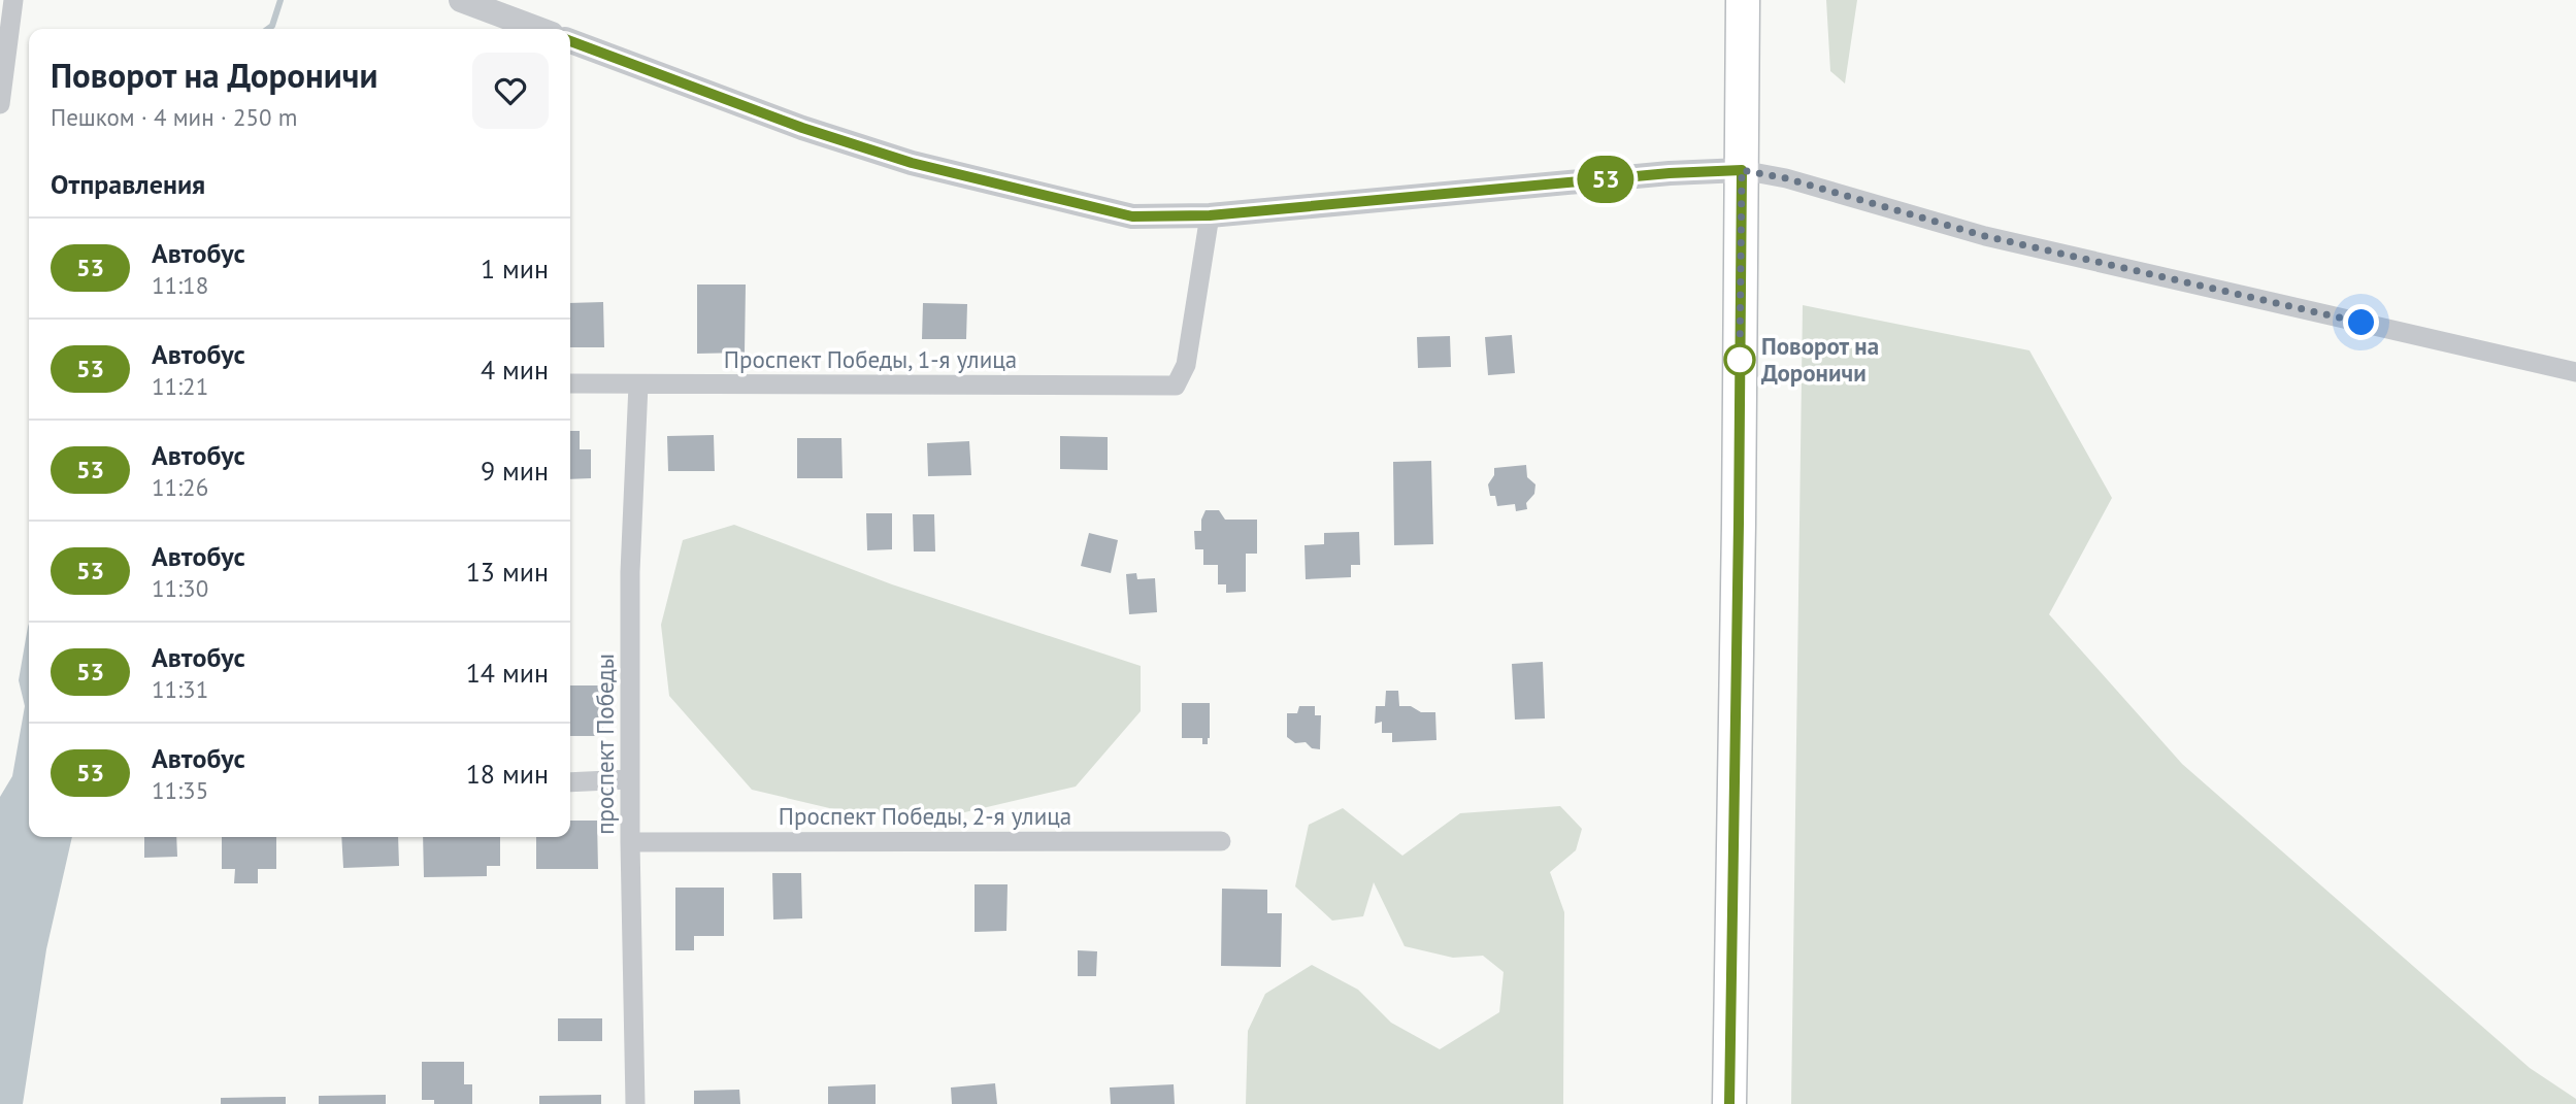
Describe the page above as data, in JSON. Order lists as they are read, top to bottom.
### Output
{
  "streets": {
    "street": ["Проспект Победы, 1-я улица", "проспект Победы", "Проспект Победы, 2-я улица"]
  },
  "crossings": [
    ["Проспект Победы, 1-я улица", "проспект Победы"],
    ["проспект Победы", "Проспект Победы, 2-я улица"]
  ],
  "places": ["Поворот на Дороничи"],
  "lines": ["bus line 53"],
  "page": {
    "on_map": "53",
    "heading": [
      ["Поворот на Дороничи", "Пешком · 4 мин · 250 m"],
      "Отправления"
    ],
    "list": [
      {
        "mark": "53",
        "name": "Автобус",
        "note": "11:18",
        "value": "1 мин"
      },
      {
        "mark": "53",
        "name": "Автобус",
        "note": "11:21",
        "value": "4 мин"
      },
      {
        "mark": "53",
        "name": "Автобус",
        "note": "11:26",
        "value": "9 мин"
      },
      {
        "mark": "53",
        "name": "Автобус",
        "note": "11:30",
        "value": "13 мин"
      },
      {
        "mark": "53",
        "name": "Автобус",
        "note": "11:31",
        "value": "14 мин"
      },
      {
        "mark": "53",
        "name": "Автобус",
        "note": "11:35",
        "value": "18 мин"
      }
    ]
  }
}
